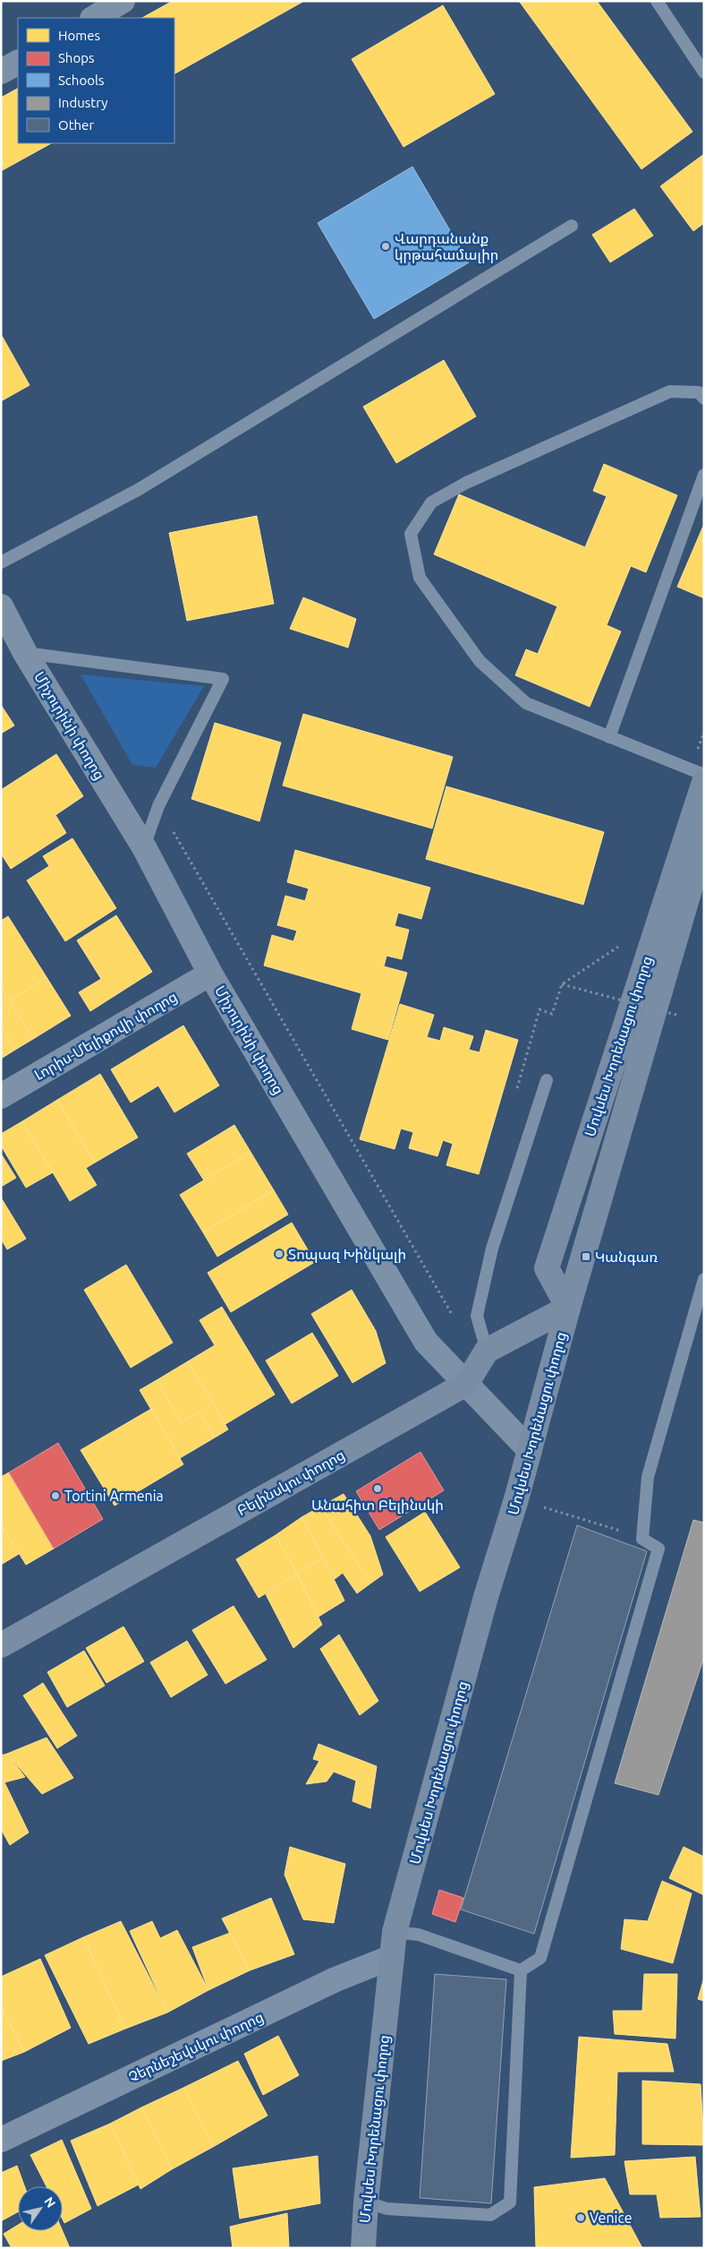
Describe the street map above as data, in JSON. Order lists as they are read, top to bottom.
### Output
{
  "streets": {
    "main road": ["Մովսես Խորենացու փողոց", "Բելինսկու փողոց"],
    "street": ["Միչուրինի փողոց", "Լորիս-Մելիքովի փողոց", "Չերնեշեվսկու փողոց"]
  },
  "crossings": [
    ["Միչուրինի փողոց", "Լորիս-Մելիքովի փողոց"],
    ["Միչուրինի փողոց", "Մովսես Խորենացու փողոց"],
    ["Միչուրինի փողոց", "Բելինսկու փողոց"],
    ["Մովսես Խորենացու փողոց", "Չերնեշեվսկու փողոց"]
  ],
  "places": {
    "other": [
      "Վարդանանք կրթահամալիր",
      "Տոպազ Խինկալի",
      "Անահիտ Բելինսկի",
      "Tortini Armenia",
      "Venice"
    ],
    "transit": ["Կանգառ"]
  },
  "legend": [
    "Homes",
    "Shops",
    "Schools",
    "Industry",
    "Other"
  ],
  "north": "top right"
}
